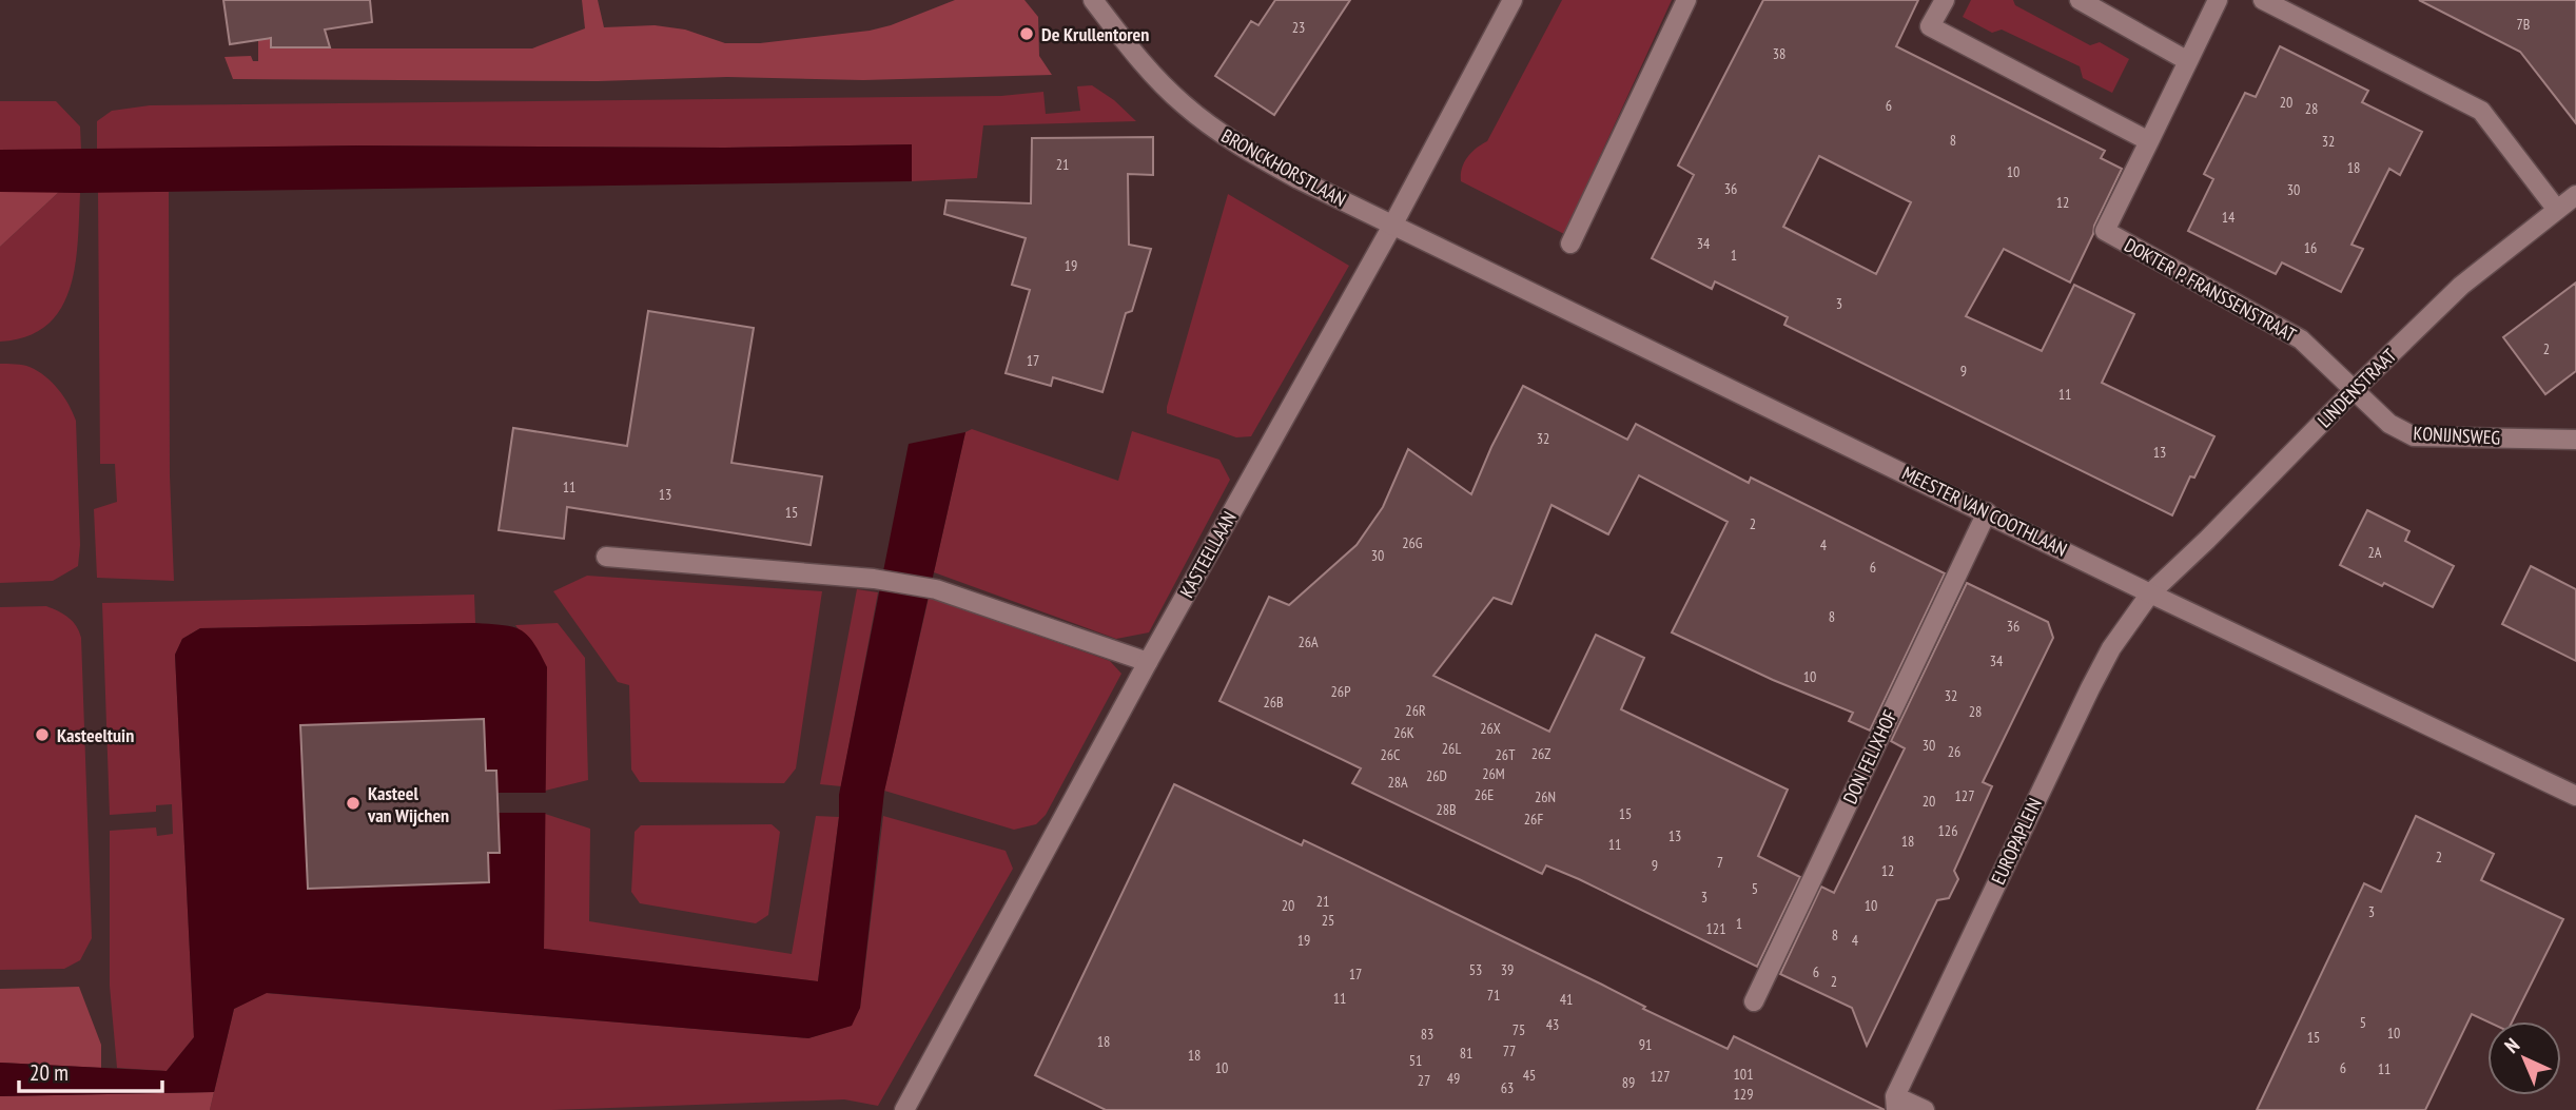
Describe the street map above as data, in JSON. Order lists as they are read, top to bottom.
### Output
{
  "streets": {
    "street": [
      "BRONCKHORSTLAAN",
      "DOKTER P. FRANSSENSTRAAT",
      "LINDENSTRAAT",
      "KONIJNSWEG",
      "MEESTER VAN COOTHLAAN",
      "KASTEELLAAN",
      "DON FELIXHOF",
      "EUROPAPLEIN"
    ]
  },
  "crossings": [
    ["BRONCKHORSTLAAN", "MEESTER VAN COOTHLAAN"],
    ["BRONCKHORSTLAAN", "KASTEELLAAN"],
    ["DOKTER P. FRANSSENSTRAAT", "LINDENSTRAAT"],
    ["DOKTER P. FRANSSENSTRAAT", "KONIJNSWEG"],
    ["LINDENSTRAAT", "KONIJNSWEG"],
    ["LINDENSTRAAT", "MEESTER VAN COOTHLAAN"],
    ["LINDENSTRAAT", "EUROPAPLEIN"],
    ["MEESTER VAN COOTHLAAN", "KASTEELLAAN"],
    ["MEESTER VAN COOTHLAAN", "DON FELIXHOF"],
    ["MEESTER VAN COOTHLAAN", "EUROPAPLEIN"]
  ],
  "places": ["De Krullentoren", "Kasteeltuin", "Kasteel van Wijchen"],
  "house_numbers": [
    "7B",
    "23",
    "38",
    "20",
    "6",
    "28",
    "8",
    "32",
    "21",
    "18",
    "10",
    "36",
    "30",
    "12",
    "14",
    "34",
    "16",
    "1",
    "19",
    "3",
    "2",
    "17",
    "9",
    "11",
    "32",
    "13",
    "11",
    "13",
    "15",
    "2",
    "26G",
    "4",
    "2A",
    "30",
    "6",
    "8",
    "36",
    "26A",
    "34",
    "10",
    "26P",
    "32",
    "26B",
    "26R",
    "28",
    "26X",
    "26K",
    "30",
    "26L",
    "26",
    "26Z",
    "26C",
    "26T",
    "26M",
    "26D",
    "28A",
    "26E",
    "127",
    "26N",
    "20",
    "28B",
    "15",
    "26F",
    "126",
    "13",
    "18",
    "11",
    "2",
    "7",
    "9",
    "12",
    "5",
    "3",
    "21",
    "20",
    "10",
    "3",
    "25",
    "1",
    "121",
    "8",
    "19",
    "4",
    "53",
    "39",
    "6",
    "17",
    "2",
    "71",
    "11",
    "41",
    "5",
    "43",
    "75",
    "10",
    "83",
    "15",
    "18",
    "91",
    "77",
    "81",
    "18",
    "51",
    "10",
    "6",
    "11",
    "101",
    "45",
    "127",
    "49",
    "27",
    "89",
    "63",
    "129"
  ],
  "scale_bar": "20 m",
  "north": "top left"
}
